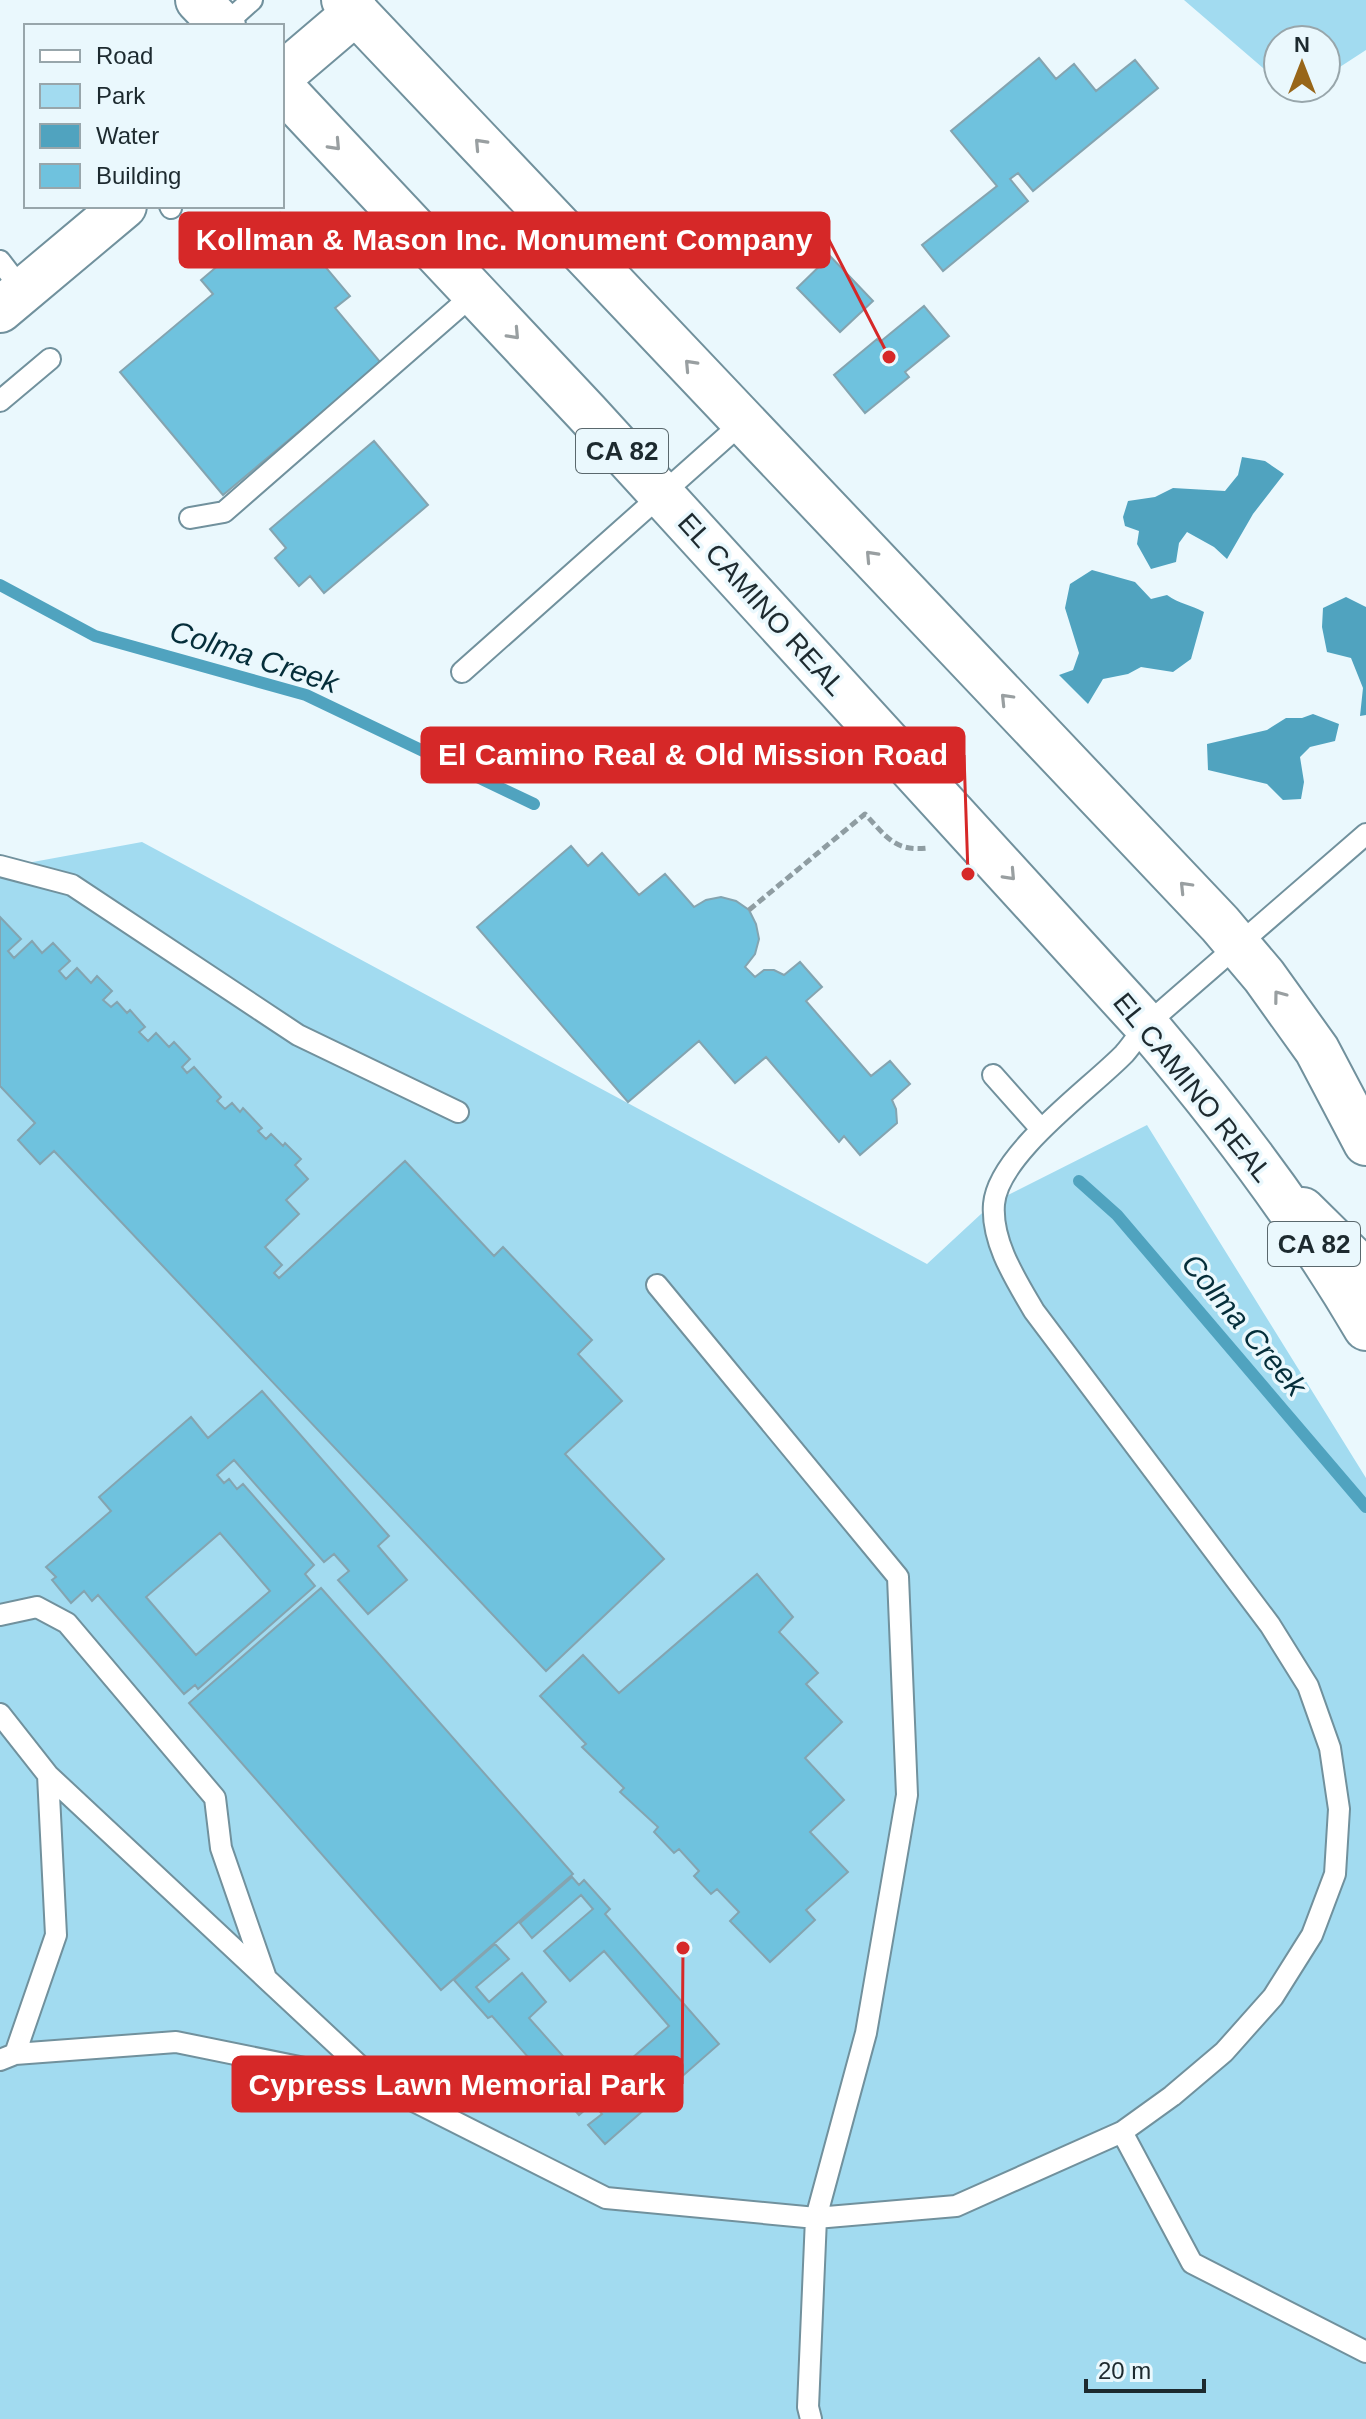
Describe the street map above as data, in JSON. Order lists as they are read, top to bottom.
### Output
{
  "streets": {
    "main road": ["CA 82", "EL CAMINO REAL"]
  },
  "water": ["Colma Creek"],
  "places": ["Kollman & Mason Inc. Monument Company", "El Camino Real & Old Mission Road", "Cypress Lawn Memorial Park"],
  "legend": [
    "Road",
    "Park",
    "Water",
    "Building"
  ],
  "scale_bar": "20 m",
  "north": "top"
}
